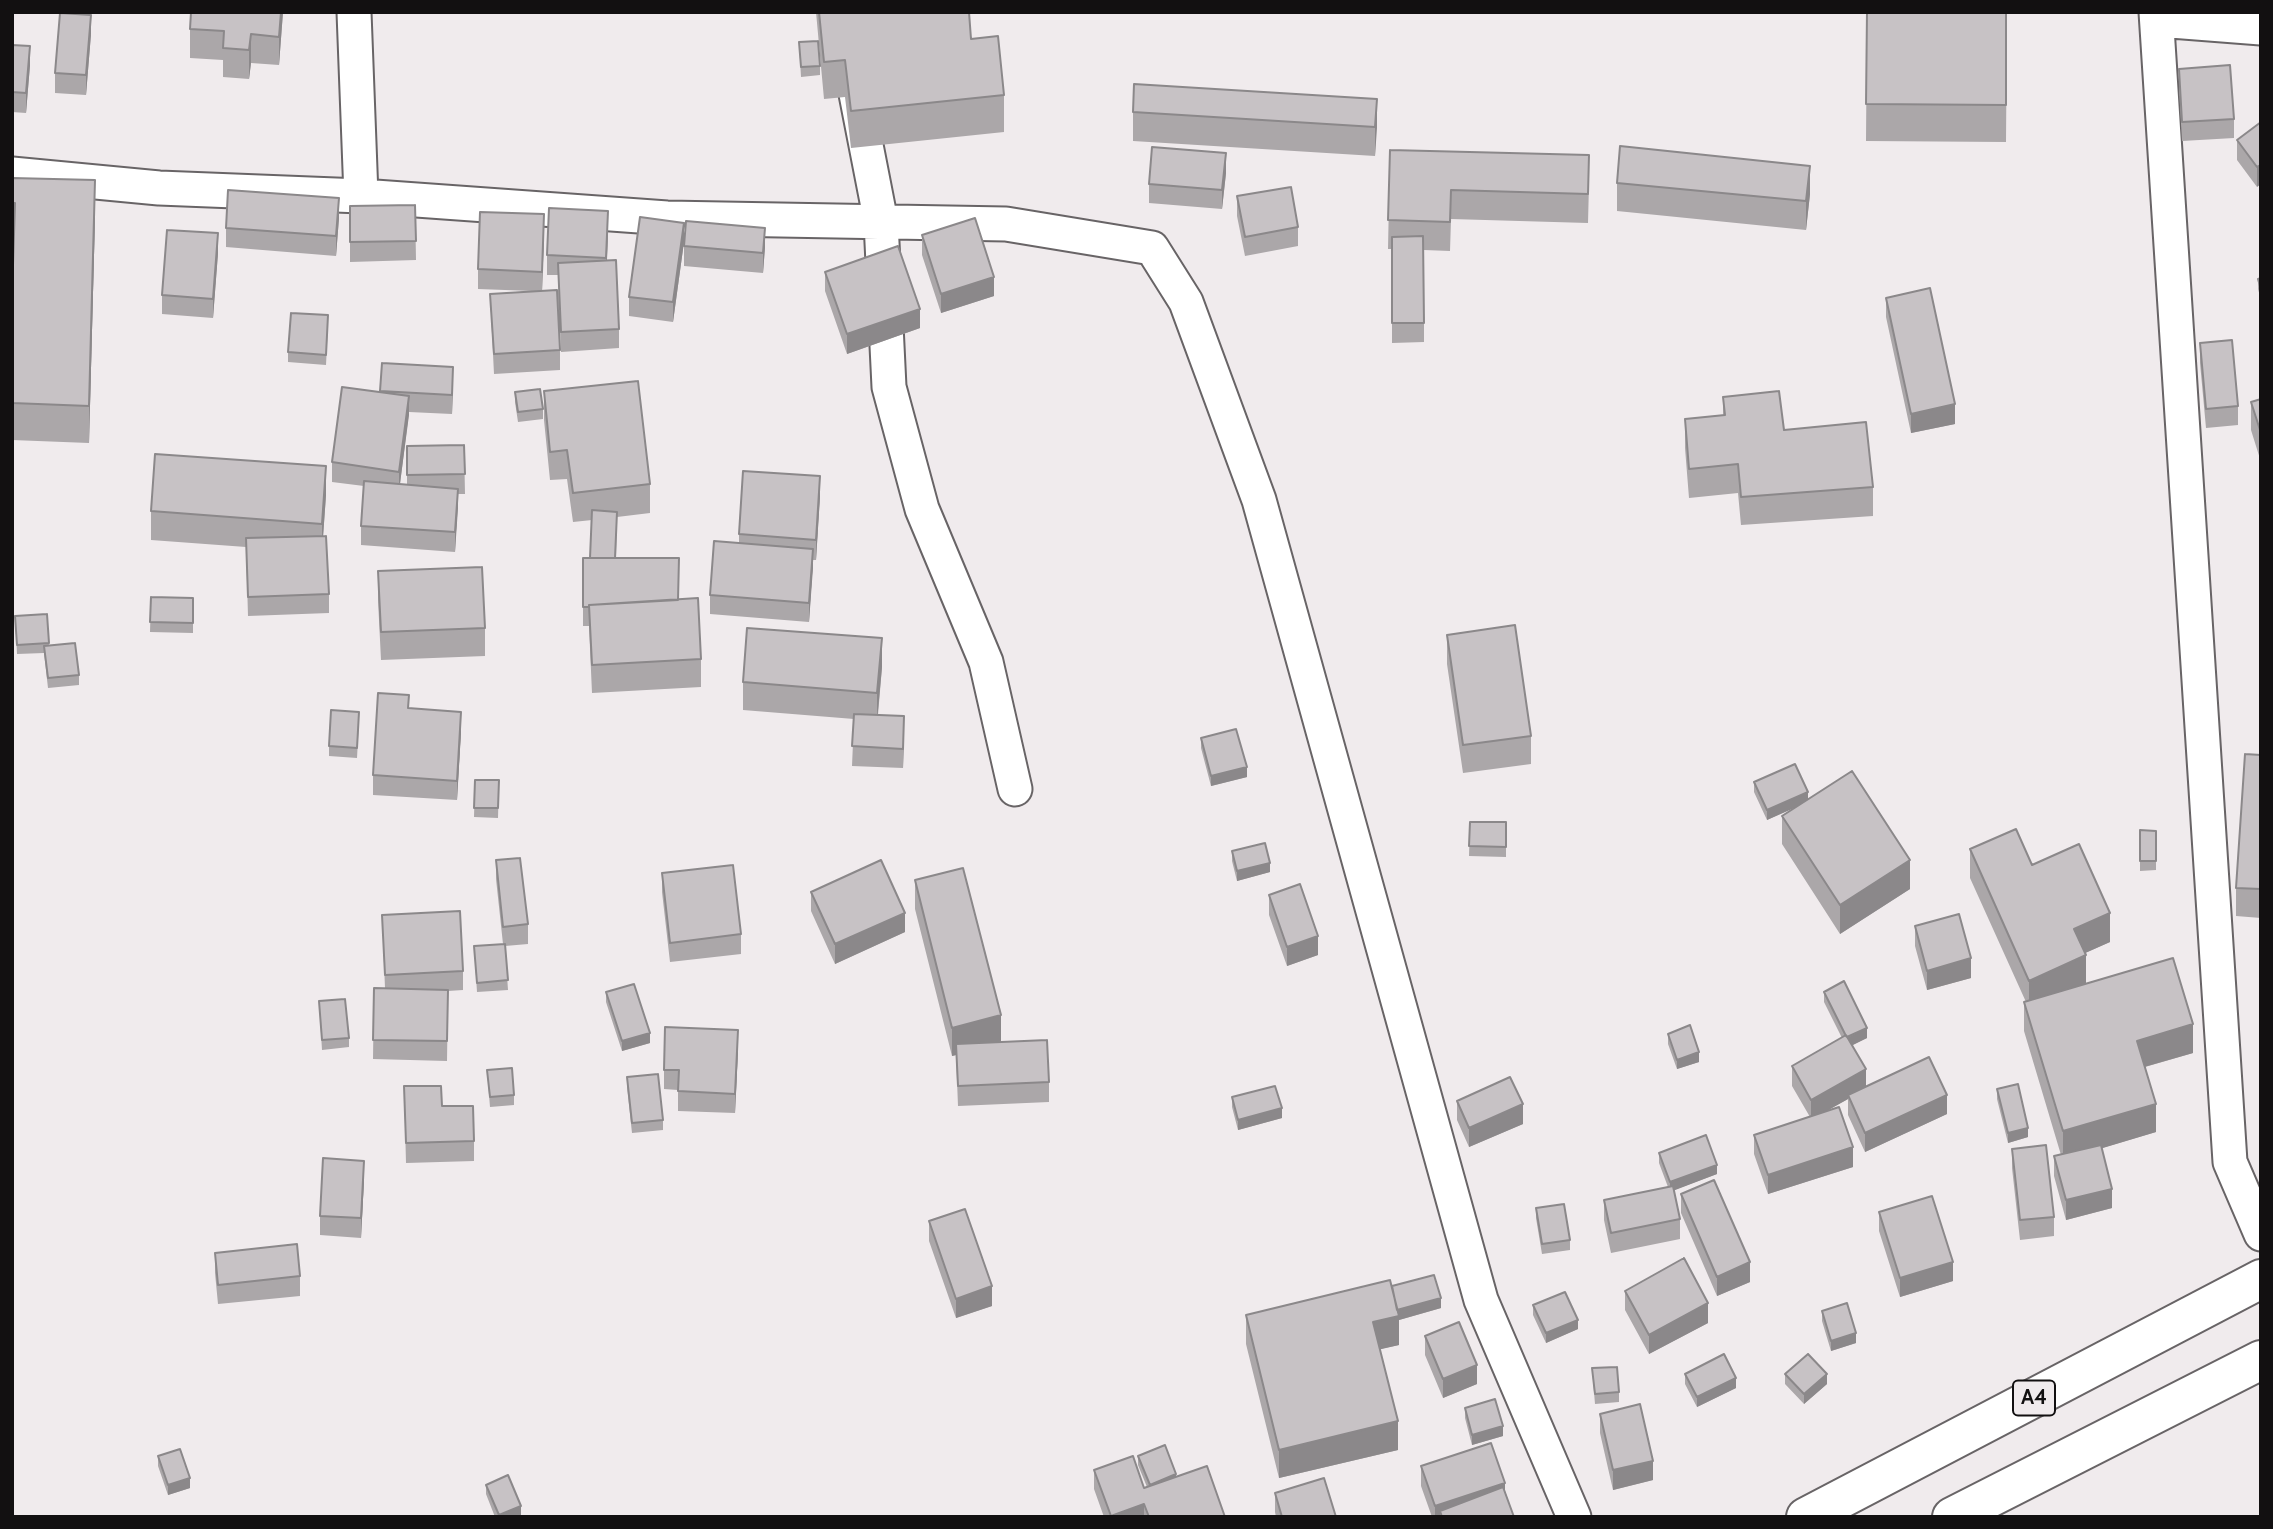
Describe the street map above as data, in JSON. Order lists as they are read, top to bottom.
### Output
{
  "streets": {
    "highway": ["A4"]
  }
}
